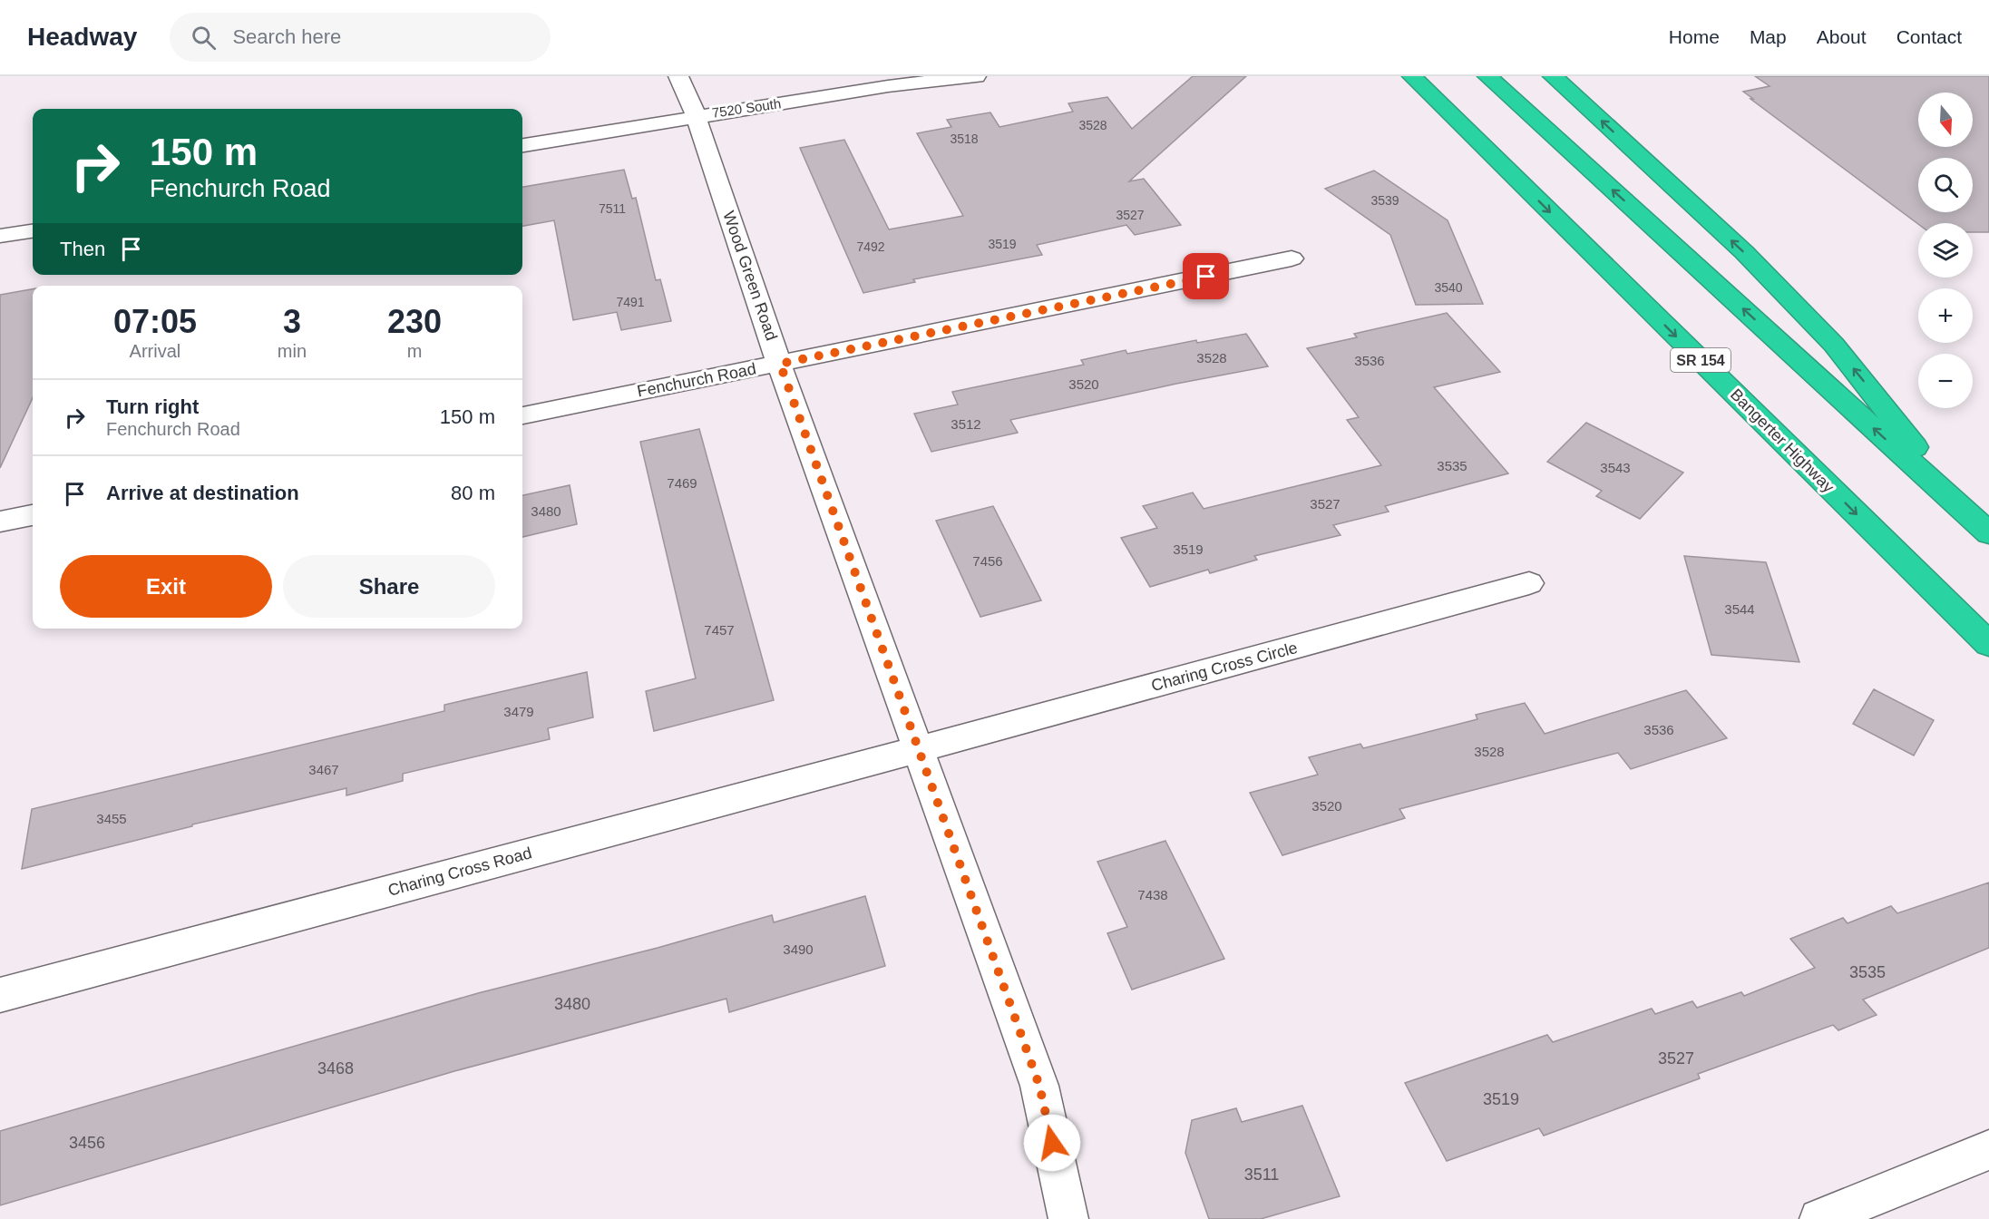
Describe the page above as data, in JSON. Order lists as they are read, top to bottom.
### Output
{
  "streets": {
    "highway": ["SR 154", "Bangerter Highway"],
    "street": [
      "7520 South",
      "Wood Green Road",
      "Fenchurch Road",
      "Charing Cross Circle",
      "Charing Cross Road"
    ]
  },
  "crossings": [
    ["7520 South", "Wood Green Road"],
    ["Wood Green Road", "Fenchurch Road"],
    ["Wood Green Road", "Charing Cross Circle"],
    ["Wood Green Road", "Charing Cross Road"],
    ["Charing Cross Circle", "Charing Cross Road"]
  ],
  "house_numbers": [
    "3528",
    "3518",
    "3539",
    "7511",
    "3527",
    "3519",
    "7492",
    "3540",
    "7491",
    "3528",
    "3536",
    "3520",
    "3512",
    "3535",
    "3543",
    "7469",
    "3527",
    "3480",
    "3519",
    "7456",
    "3544",
    "7457",
    "3479",
    "3536",
    "3528",
    "3467",
    "3520",
    "3455",
    "7438",
    "3490",
    "3535",
    "3480",
    "3527",
    "3468",
    "3519",
    "3456",
    "3511"
  ],
  "north": "bottom",
  "page": {
    "header": "Headway",
    "search": "Search here",
    "nav": [
      "Home",
      "Map",
      "About",
      "Contact"
    ],
    "map_buttons": ["+", "−"],
    "turn": ["150 m", "Fenchurch Road"],
    "then": "Then",
    "eta": [
      "07:05",
      "Arrival",
      "3",
      "min",
      "230",
      "m"
    ],
    "list": [
      {
        "name": "Turn right",
        "note": "Fenchurch Road",
        "value": "150 m"
      },
      {
        "name": "Arrive at destination",
        "value": "80 m"
      }
    ],
    "buttons": ["Exit", "Share"]
  }
}
